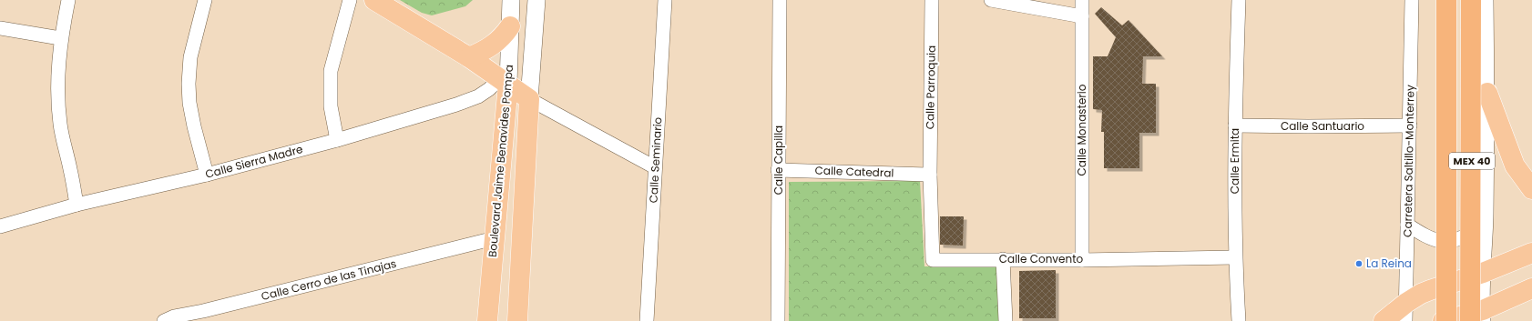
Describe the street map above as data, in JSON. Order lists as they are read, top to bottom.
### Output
{
  "streets": {
    "highway": ["MEX 40"],
    "main road": ["Boulevard Jaime Benavides Pompa"],
    "street": [
      "Calle Parroquia",
      "Calle Santuario",
      "Calle Monasterio",
      "Calle Seminario",
      "Calle Capilla",
      "Calle Ermita",
      "Carretera Saltillo-Monterrey",
      "Calle Sierra Madre",
      "Calle Catedral",
      "Calle Convento",
      "Calle Cerro de las Tinajas"
    ]
  },
  "crossings": [
    ["Calle Parroquia", "Calle Catedral"],
    ["Calle Parroquia", "Calle Convento"],
    ["Calle Santuario", "Calle Ermita"],
    ["Calle Santuario", "Carretera Saltillo-Monterrey"],
    ["Calle Monasterio", "Calle Convento"],
    ["Calle Capilla", "Calle Catedral"],
    ["Boulevard Jaime Benavides Pompa", "Calle Sierra Madre"],
    ["Boulevard Jaime Benavides Pompa", "Calle Cerro de las Tinajas"],
    ["Calle Ermita", "Calle Convento"],
    ["Calle Catedral", "Calle Convento"]
  ],
  "places": ["La Reina"]
}
